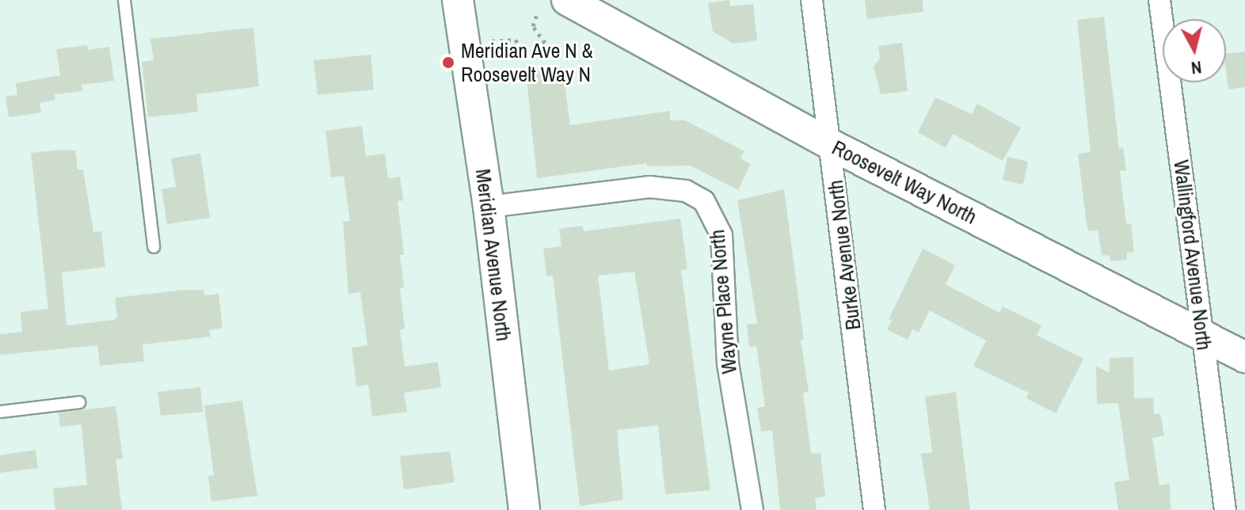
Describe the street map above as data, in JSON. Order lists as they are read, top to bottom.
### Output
{
  "streets": {
    "street": [
      "Roosevelt Way North",
      "Meridian Avenue North",
      "Burke Avenue North",
      "Wallingford Avenue North",
      "Wayne Place North"
    ]
  },
  "crossings": [
    ["Roosevelt Way North", "Burke Avenue North"],
    ["Roosevelt Way North", "Wallingford Avenue North"],
    ["Meridian Avenue North", "Wayne Place North"]
  ],
  "places": ["Meridian Ave N & Roosevelt Way N"],
  "north": "bottom"
}
